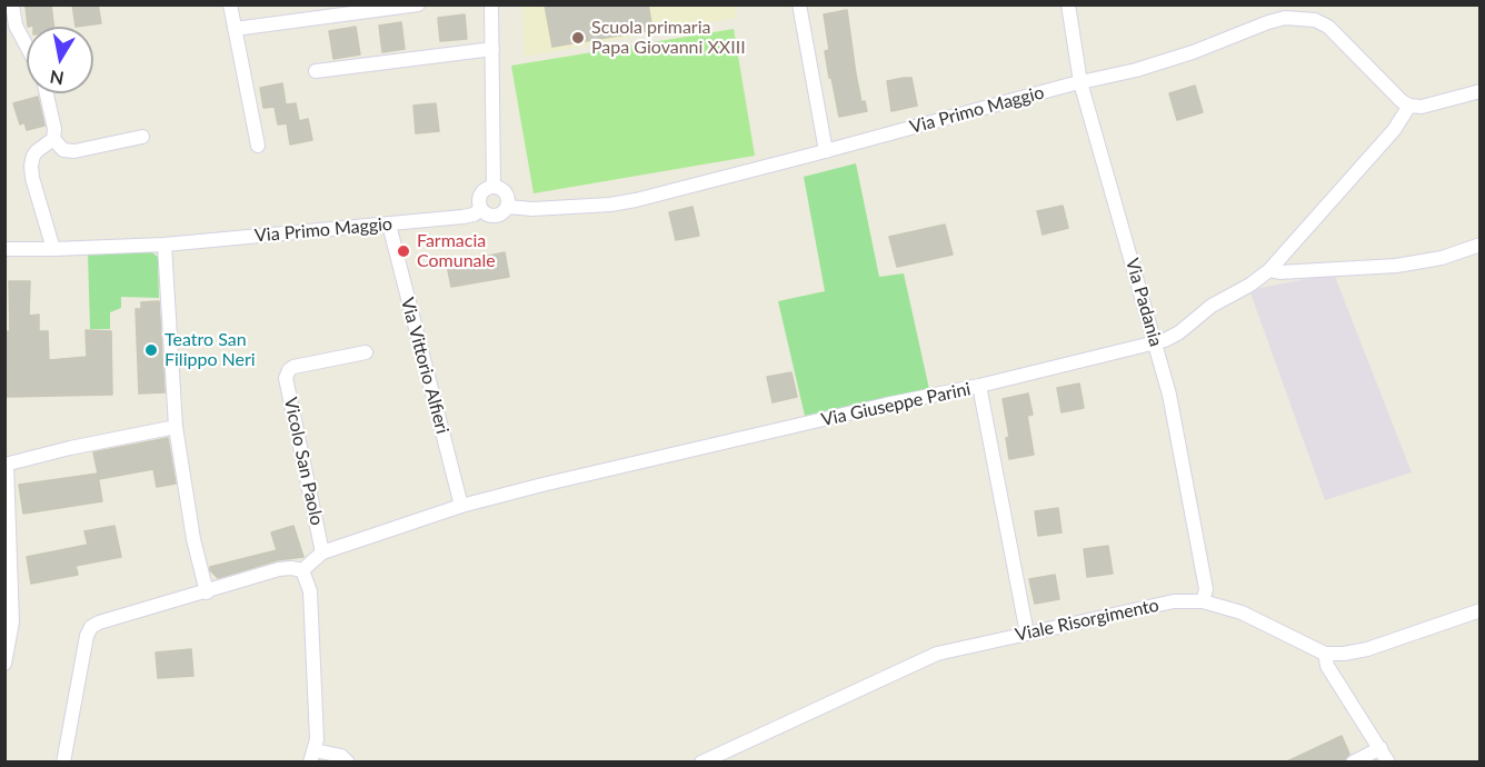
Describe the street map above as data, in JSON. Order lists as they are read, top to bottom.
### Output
{
  "streets": {
    "street": [
      "Via Primo Maggio",
      "Via Padania",
      "Via Vittorio Alfieri",
      "Via Giuseppe Parini",
      "Vicolo San Paolo",
      "Viale Risorgimento"
    ]
  },
  "crossings": [
    ["Via Primo Maggio", "Via Padania"],
    ["Via Primo Maggio", "Via Vittorio Alfieri"],
    ["Via Primo Maggio", "Via Giuseppe Parini"],
    ["Via Padania", "Via Giuseppe Parini"],
    ["Via Padania", "Viale Risorgimento"],
    ["Via Vittorio Alfieri", "Via Giuseppe Parini"],
    ["Via Giuseppe Parini", "Vicolo San Paolo"]
  ],
  "places": ["Scuola primaria Papa Giovanni XXIII", "Farmacia Comunale", "Teatro San Filippo Neri"],
  "north": "bottom"
}
